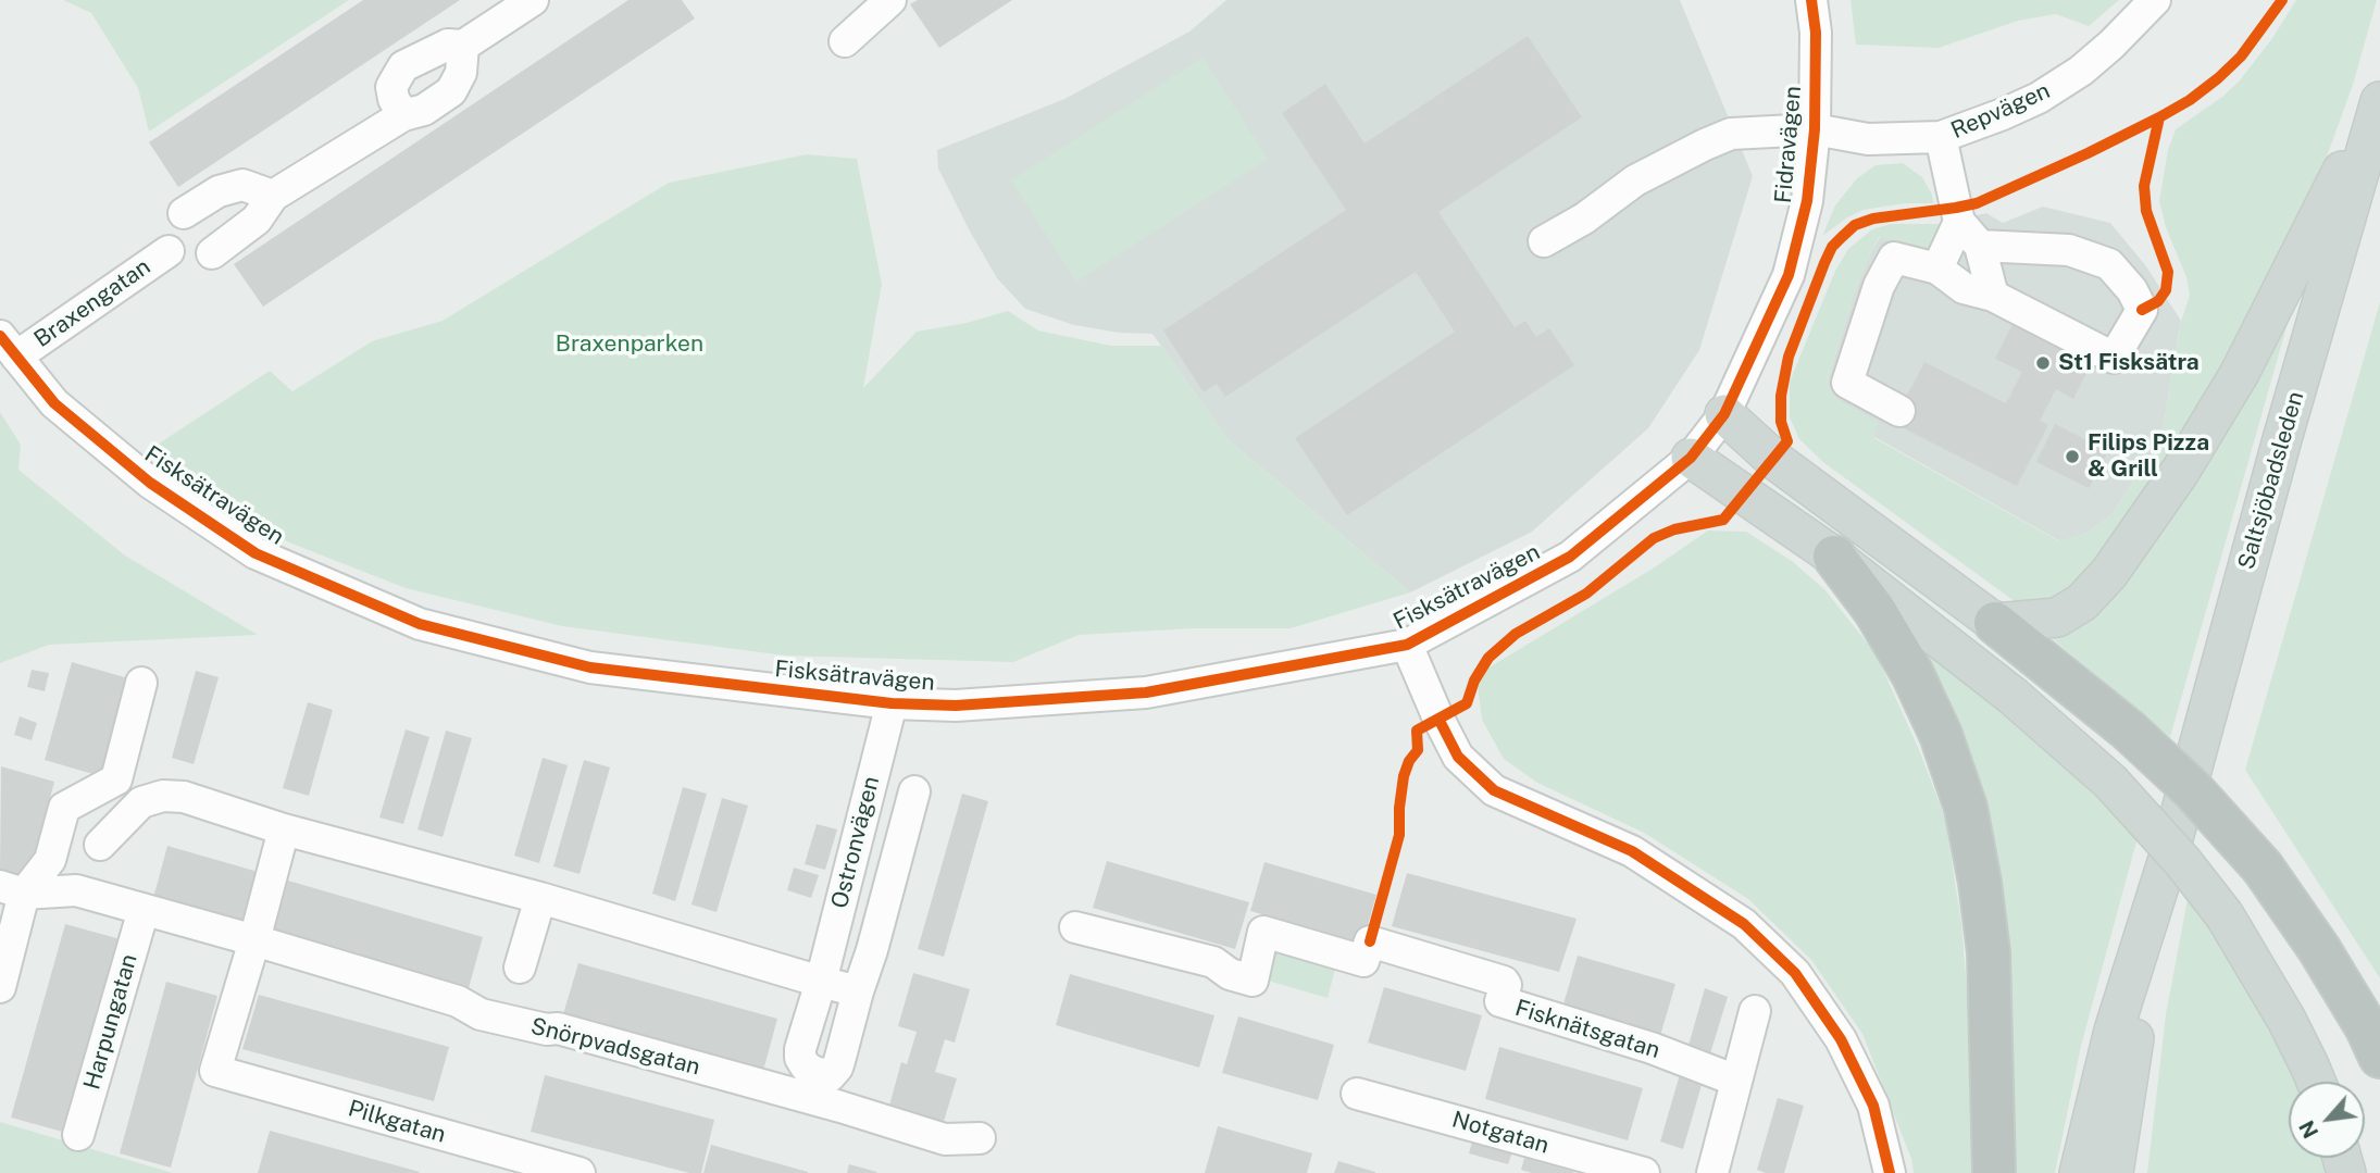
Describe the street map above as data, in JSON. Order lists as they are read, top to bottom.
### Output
{
  "streets": {
    "main road": ["Saltsjöbadsleden"],
    "street": [
      "Repvägen",
      "Fidravägen",
      "Braxengatan",
      "Fisksätravägen",
      "Ostronvägen",
      "Harpungatan",
      "Fisknätsgatan",
      "Snörpvadsgatan",
      "Pilkgatan",
      "Notgatan"
    ]
  },
  "crossings": [
    ["Repvägen", "Fidravägen"],
    ["Fidravägen", "Fisksätravägen"],
    ["Braxengatan", "Fisksätravägen"],
    ["Fisksätravägen", "Ostronvägen"],
    ["Harpungatan", "Snörpvadsgatan"],
    ["Snörpvadsgatan", "Pilkgatan"]
  ],
  "parks": ["Braxenparken"],
  "places": ["St1 Fisksätra", "Filips Pizza & Grill"],
  "north": "bottom left"
}
